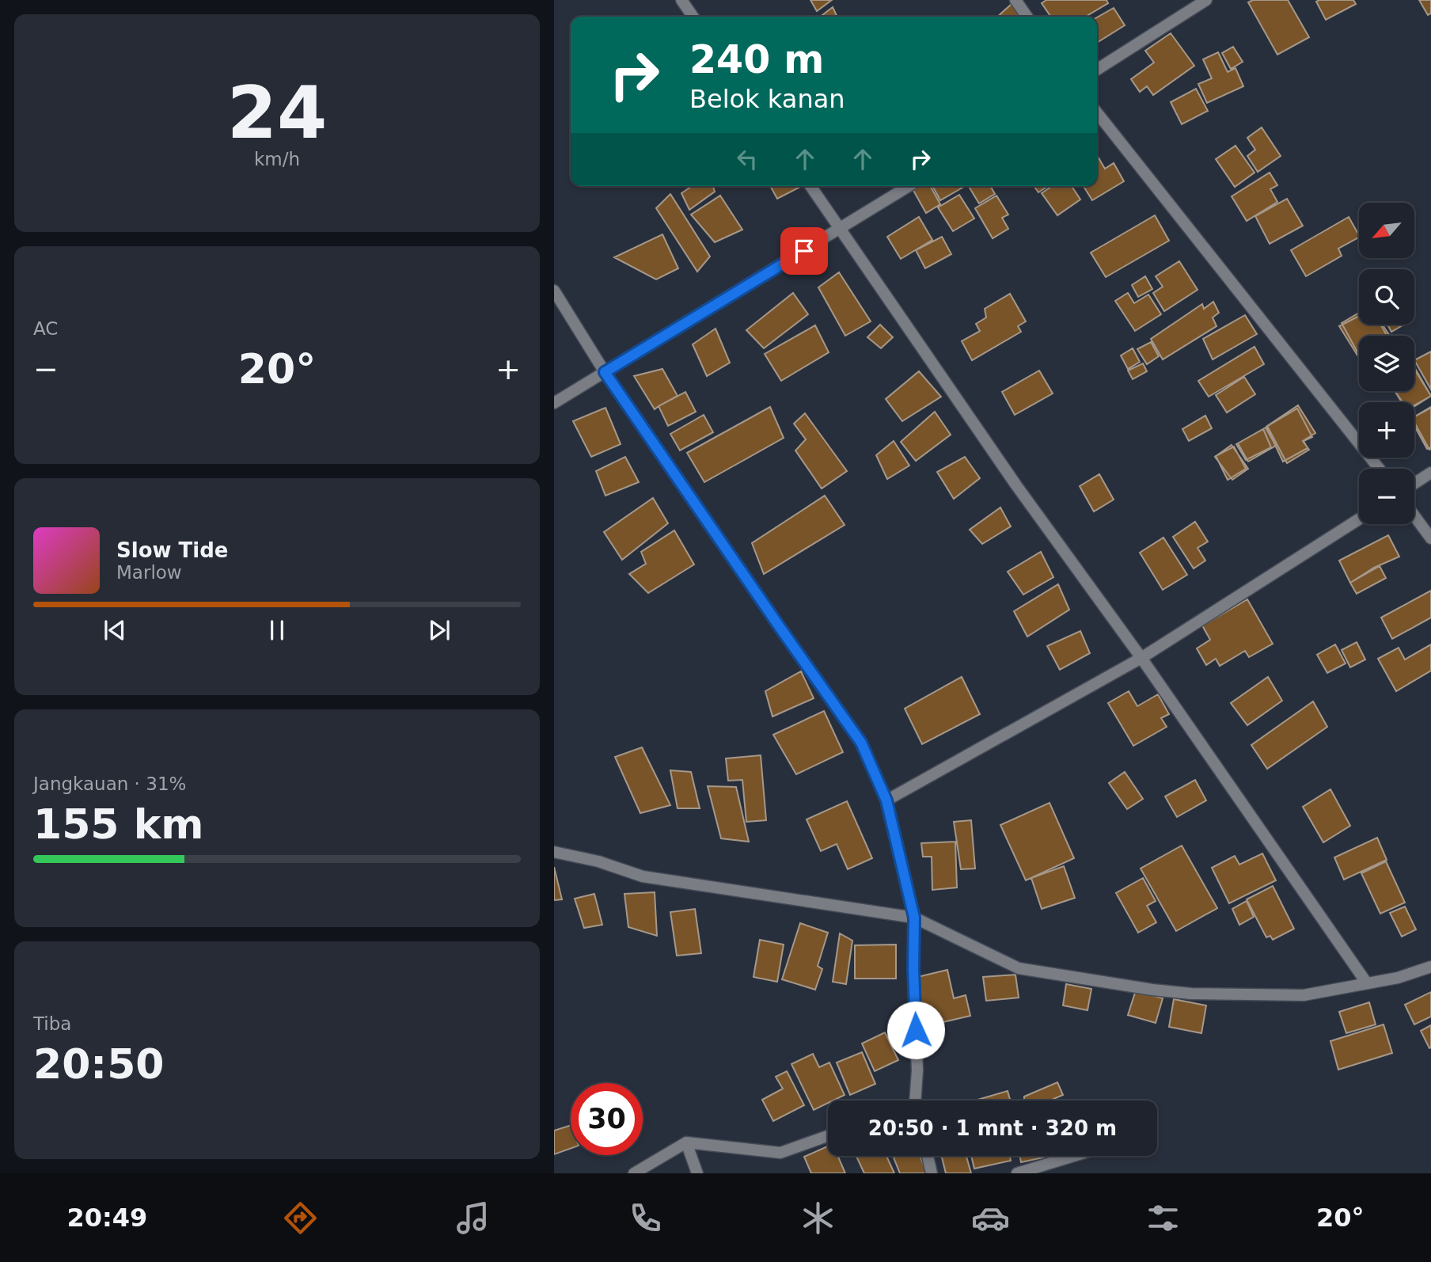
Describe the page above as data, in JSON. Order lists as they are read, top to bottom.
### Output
{
  "north": "bottom left",
  "page": {
    "tile": [
      ["24", "km/h"],
      "AC",
      ["Jangkauan · 31%", "155 km"],
      ["Tiba", "20:50"]
    ],
    "turn": ["240 m", "Belok kanan"],
    "map_buttons": ["+", "−"],
    "heat": ["−", "20°", "+"],
    "song": ["Slow Tide", "Marlow"],
    "limit": "30",
    "trip": "20:50 · 1 mnt · 320 m",
    "tabs": ["20:49", "20°"]
  }
}
